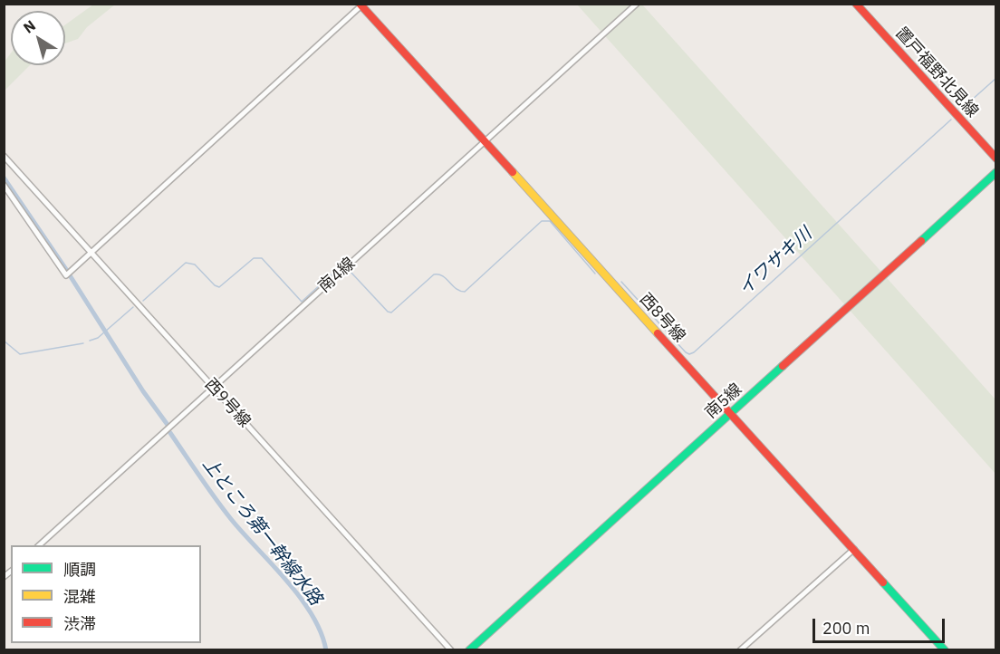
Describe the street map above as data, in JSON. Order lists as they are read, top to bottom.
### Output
{
  "streets": {
    "street": [
      "置戸福野北見線",
      "南4線",
      "西8号線",
      "南5線",
      "西9号線"
    ]
  },
  "crossings": [
    ["南4線", "西8号線"],
    ["南4線", "西9号線"],
    ["西8号線", "南5線"]
  ],
  "water": ["イワサキ川", "上ところ第一幹線水路"],
  "legend": ["順調", "混雑", "渋滞"],
  "scale_bar": "200 m",
  "north": "top left"
}
